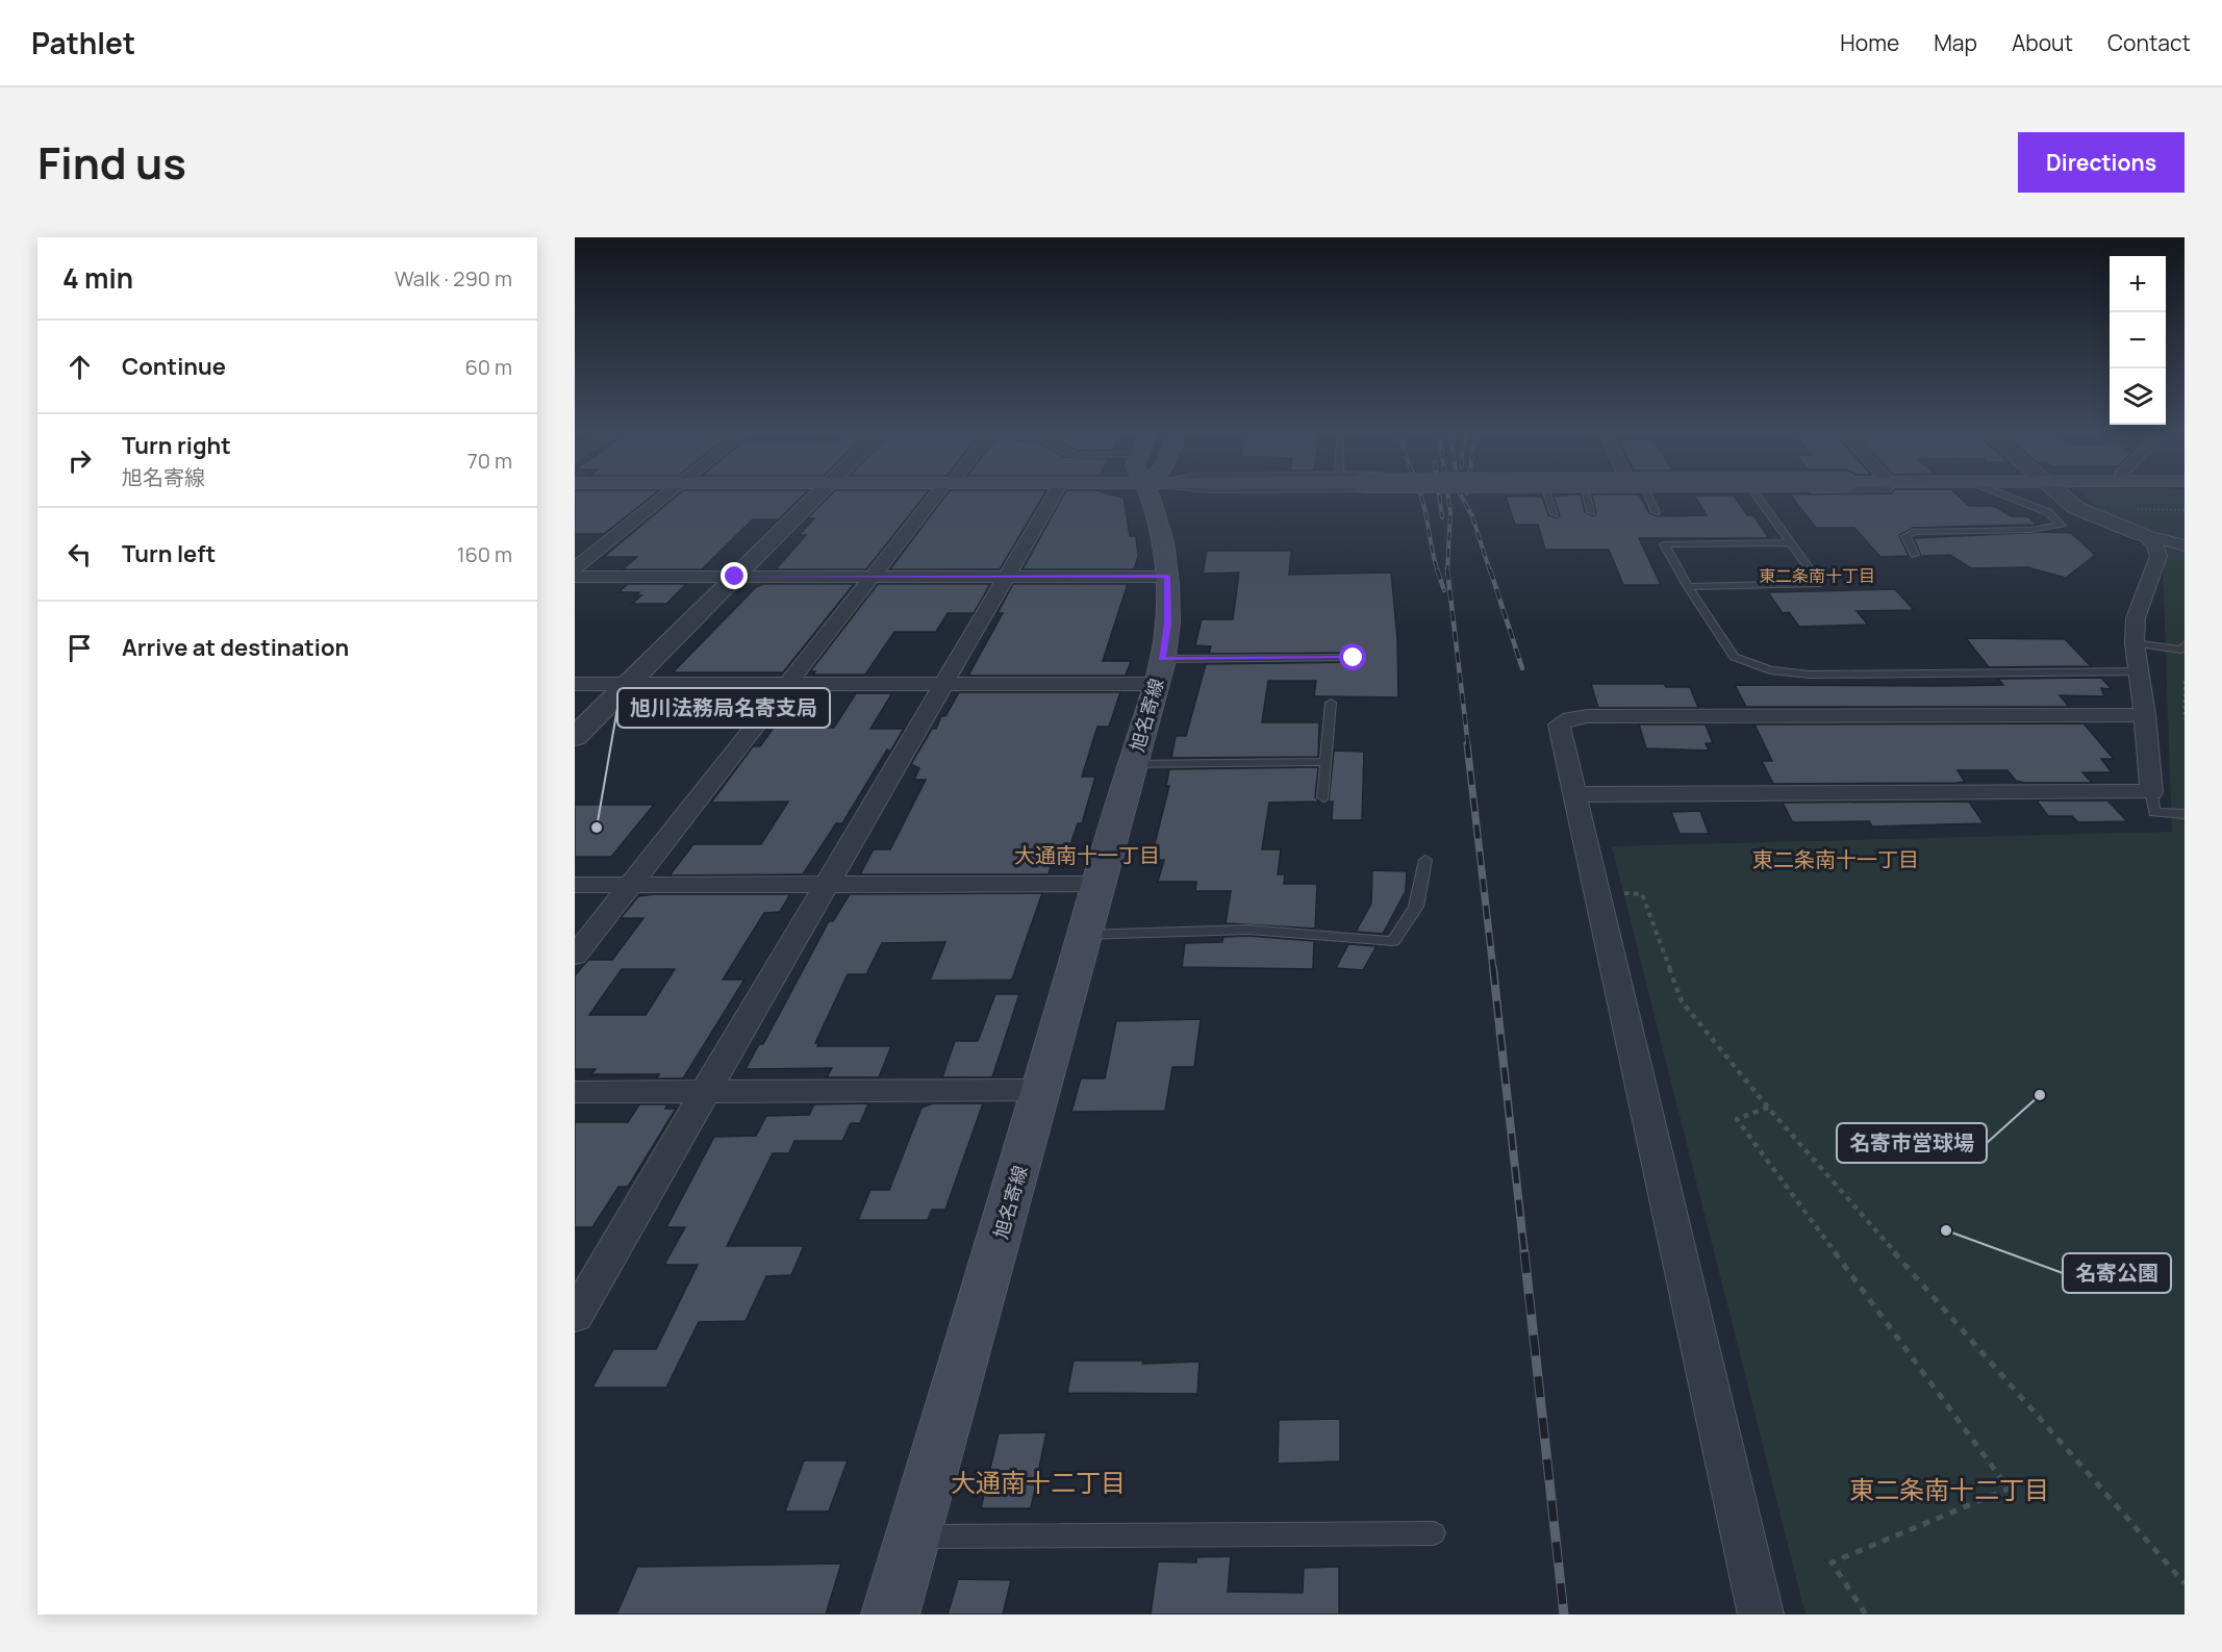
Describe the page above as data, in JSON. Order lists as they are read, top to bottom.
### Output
{
  "streets": {
    "main road": ["旭名寄線"]
  },
  "districts": [
    "東二条南十丁目",
    "大通南十一丁目",
    "東二条南十一丁目",
    "大通南十二丁目",
    "東二条南十二丁目"
  ],
  "places": ["旭川法務局名寄支局", "名寄市営球場", "名寄公園"],
  "page": {
    "header": "Pathlet",
    "nav": [
      "Home",
      "Map",
      "About",
      "Contact"
    ],
    "title": "Find us",
    "buttons": "Directions",
    "heading": ["4 min", "Walk · 290 m"],
    "map_buttons": ["+", "−"],
    "list": [
      ["Continue", "60 m"],
      ["Turn right", "旭名寄線", "70 m"],
      ["Turn left", "160 m"],
      "Arrive at destination"
    ]
  }
}
